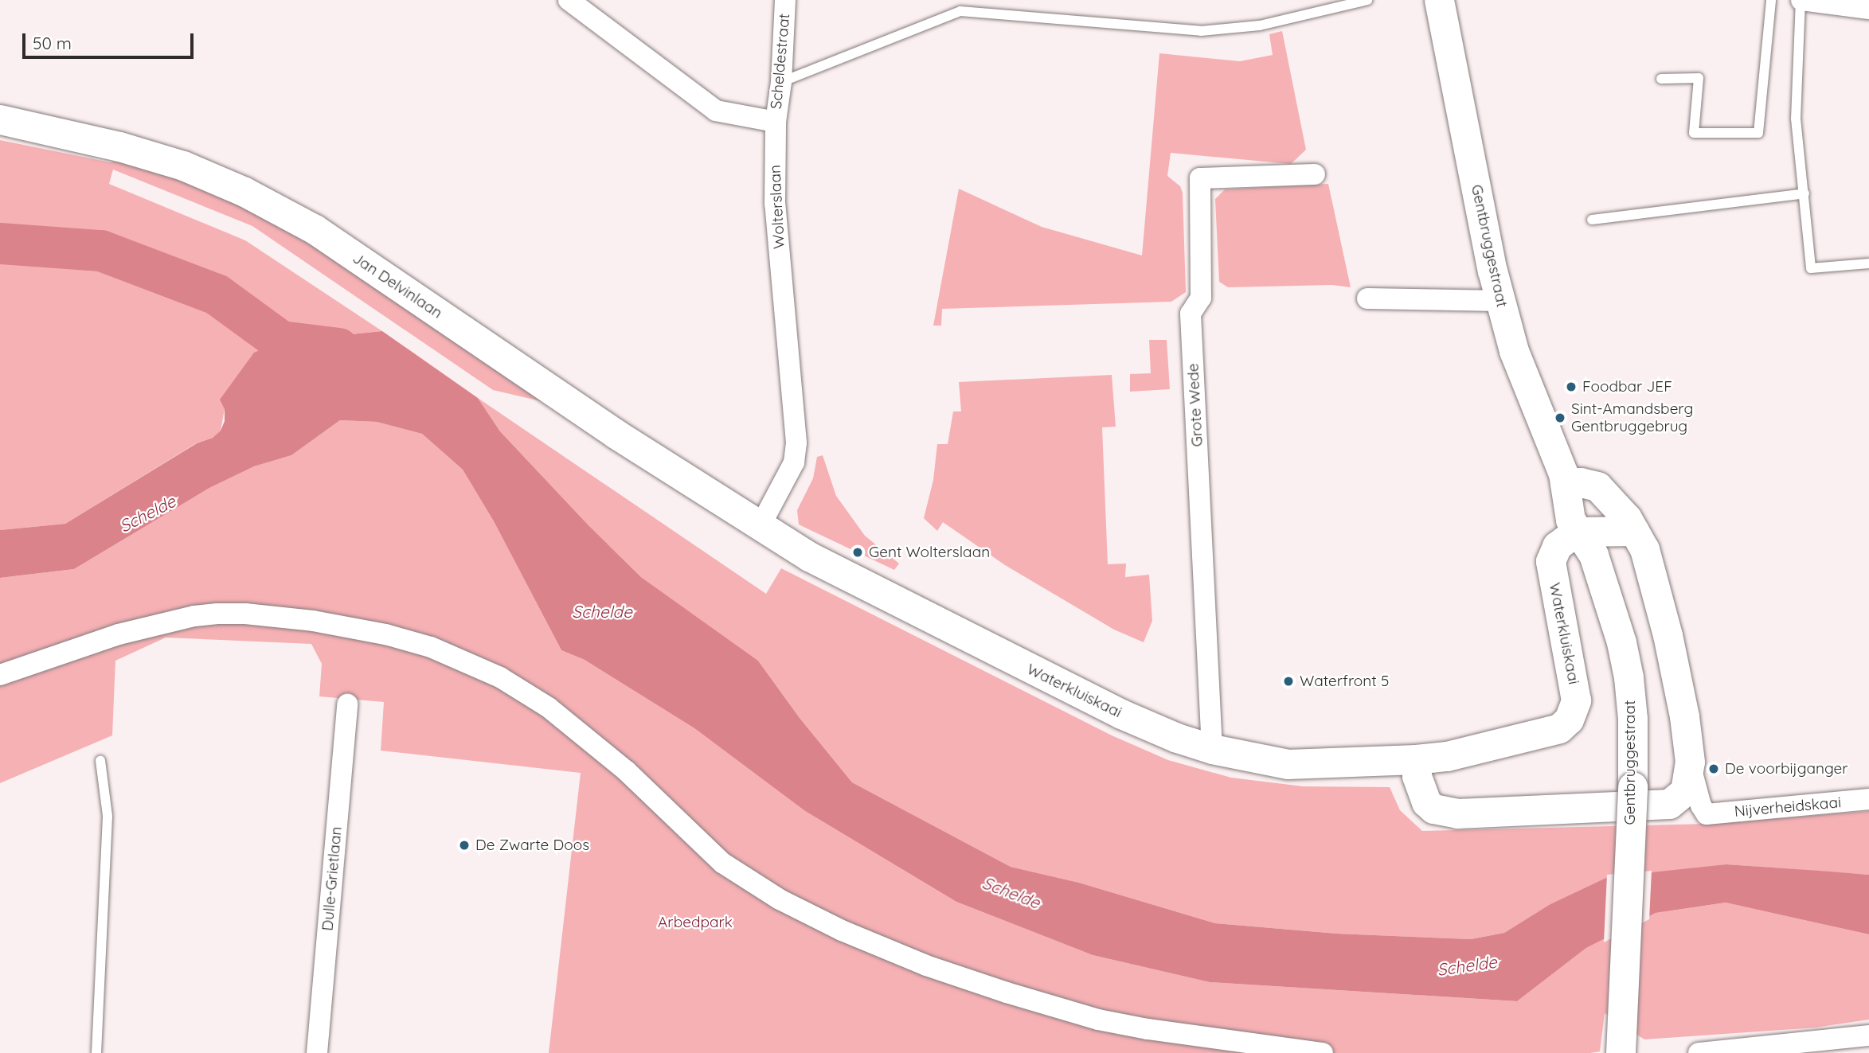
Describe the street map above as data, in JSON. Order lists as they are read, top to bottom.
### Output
{
  "streets": {
    "street": [
      "Scheldestraat",
      "Wolterslaan",
      "Gentbruggestraat",
      "Jan Delvinlaan",
      "Grote Wede",
      "Waterkluiskaai",
      "Nijverheidskaai",
      "Dulle-Grietlaan"
    ]
  },
  "crossings": [
    ["Scheldestraat", "Wolterslaan"],
    ["Wolterslaan", "Jan Delvinlaan"],
    ["Wolterslaan", "Waterkluiskaai"],
    ["Gentbruggestraat", "Waterkluiskaai"],
    ["Jan Delvinlaan", "Waterkluiskaai"],
    ["Grote Wede", "Waterkluiskaai"]
  ],
  "water": ["Schelde"],
  "parks": ["Arbedpark"],
  "places": [
    "Foodbar JEF",
    "Sint-Amandsberg Gentbruggebrug",
    "Gent Wolterslaan",
    "Waterfront 5",
    "De voorbijganger",
    "De Zwarte Doos"
  ],
  "scale_bar": "50 m"
}
